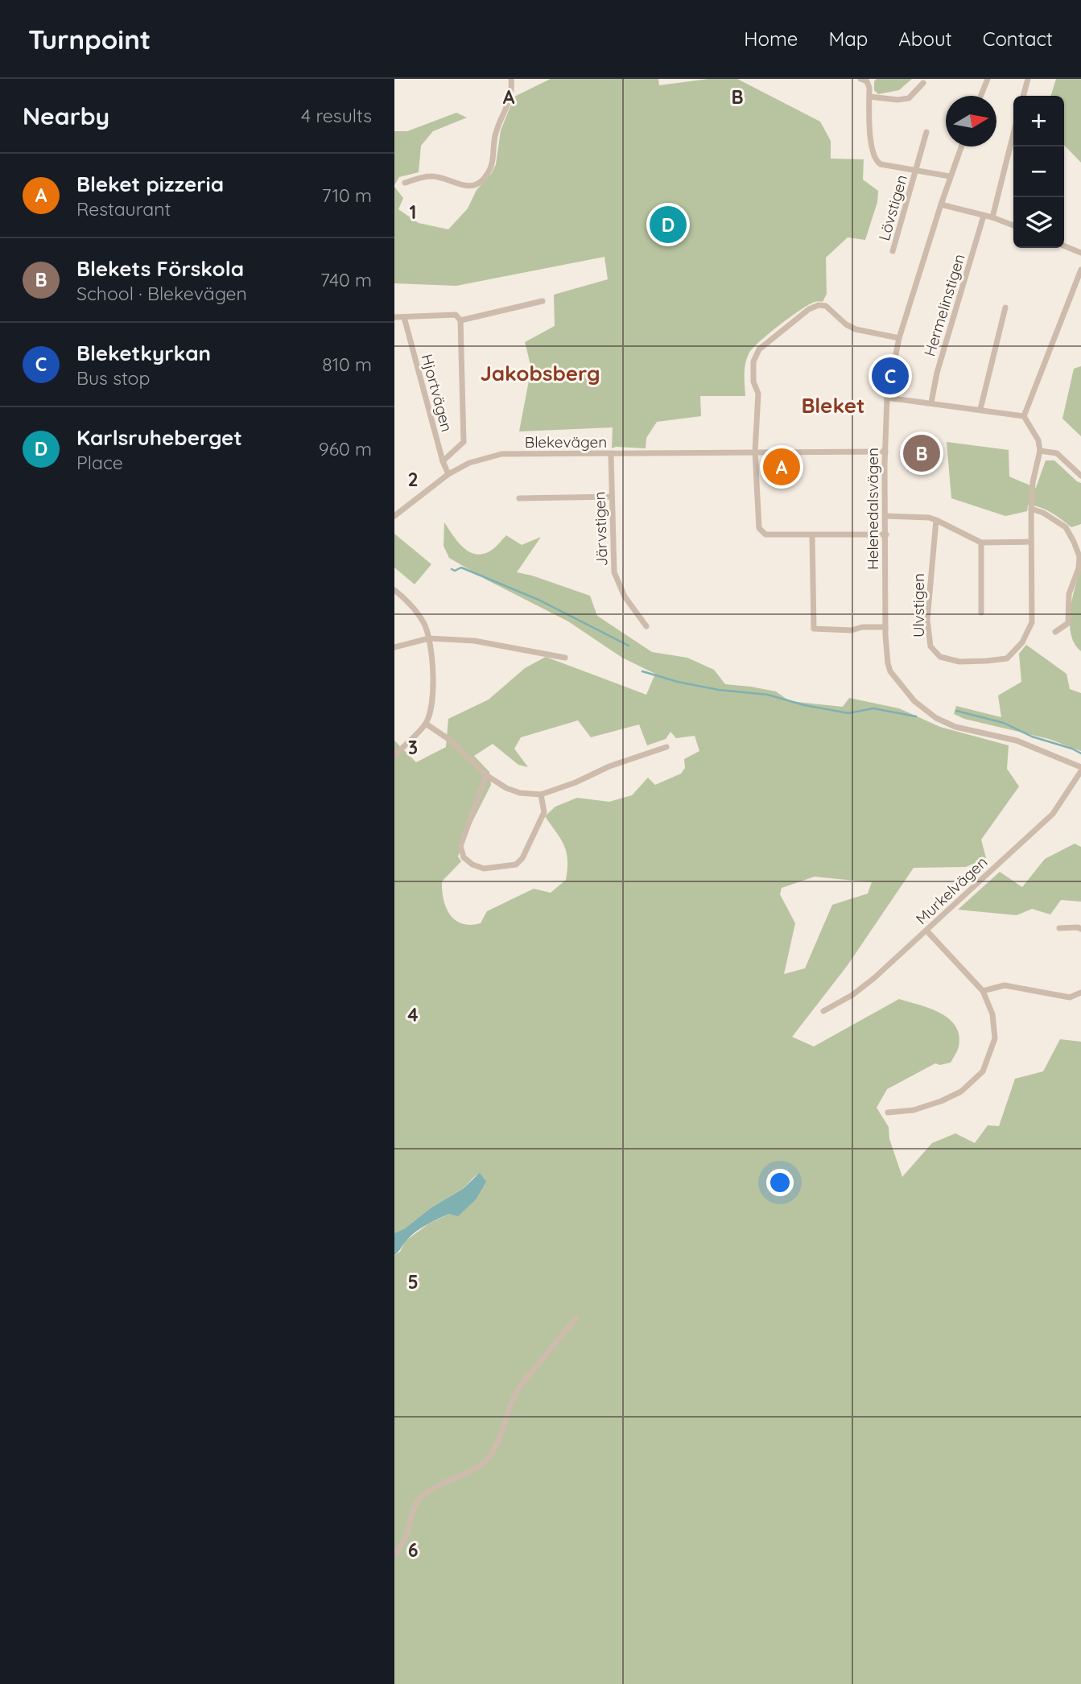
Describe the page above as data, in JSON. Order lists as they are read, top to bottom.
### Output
{
  "streets": {
    "street": [
      "Lövstigen",
      "Hermelinstigen",
      "Hjortvägen",
      "Blekevägen",
      "Helenedalsvägen",
      "Järvstigen",
      "Ulvstigen",
      "Murkelvägen"
    ]
  },
  "crossings": [
    ["Hjortvägen", "Blekevägen"],
    ["Blekevägen", "Helenedalsvägen"],
    ["Blekevägen", "Järvstigen"]
  ],
  "districts": ["Jakobsberg", "Bleket"],
  "north": "right",
  "page": {
    "header": "Turnpoint",
    "nav": [
      "Home",
      "Map",
      "About",
      "Contact"
    ],
    "heading": ["Nearby", "4 results"],
    "map_buttons": ["+", "−"],
    "list": [
      {
        "mark": "A",
        "name": "Bleket pizzeria",
        "note": "Restaurant",
        "value": "710 m"
      },
      {
        "mark": "B",
        "name": "Blekets Förskola",
        "note": "School · Blekevägen",
        "value": "740 m"
      },
      {
        "mark": "C",
        "name": "Bleketkyrkan",
        "note": "Bus stop",
        "value": "810 m"
      },
      {
        "mark": "D",
        "name": "Karlsruheberget",
        "note": "Place",
        "value": "960 m"
      }
    ],
    "pins": [
      "D",
      "C",
      "B",
      "A"
    ]
  },
  "grid": {
    "columns": ["A", "B"],
    "rows": [
      "1",
      "2",
      "3",
      "4",
      "5",
      "6"
    ]
  }
}
